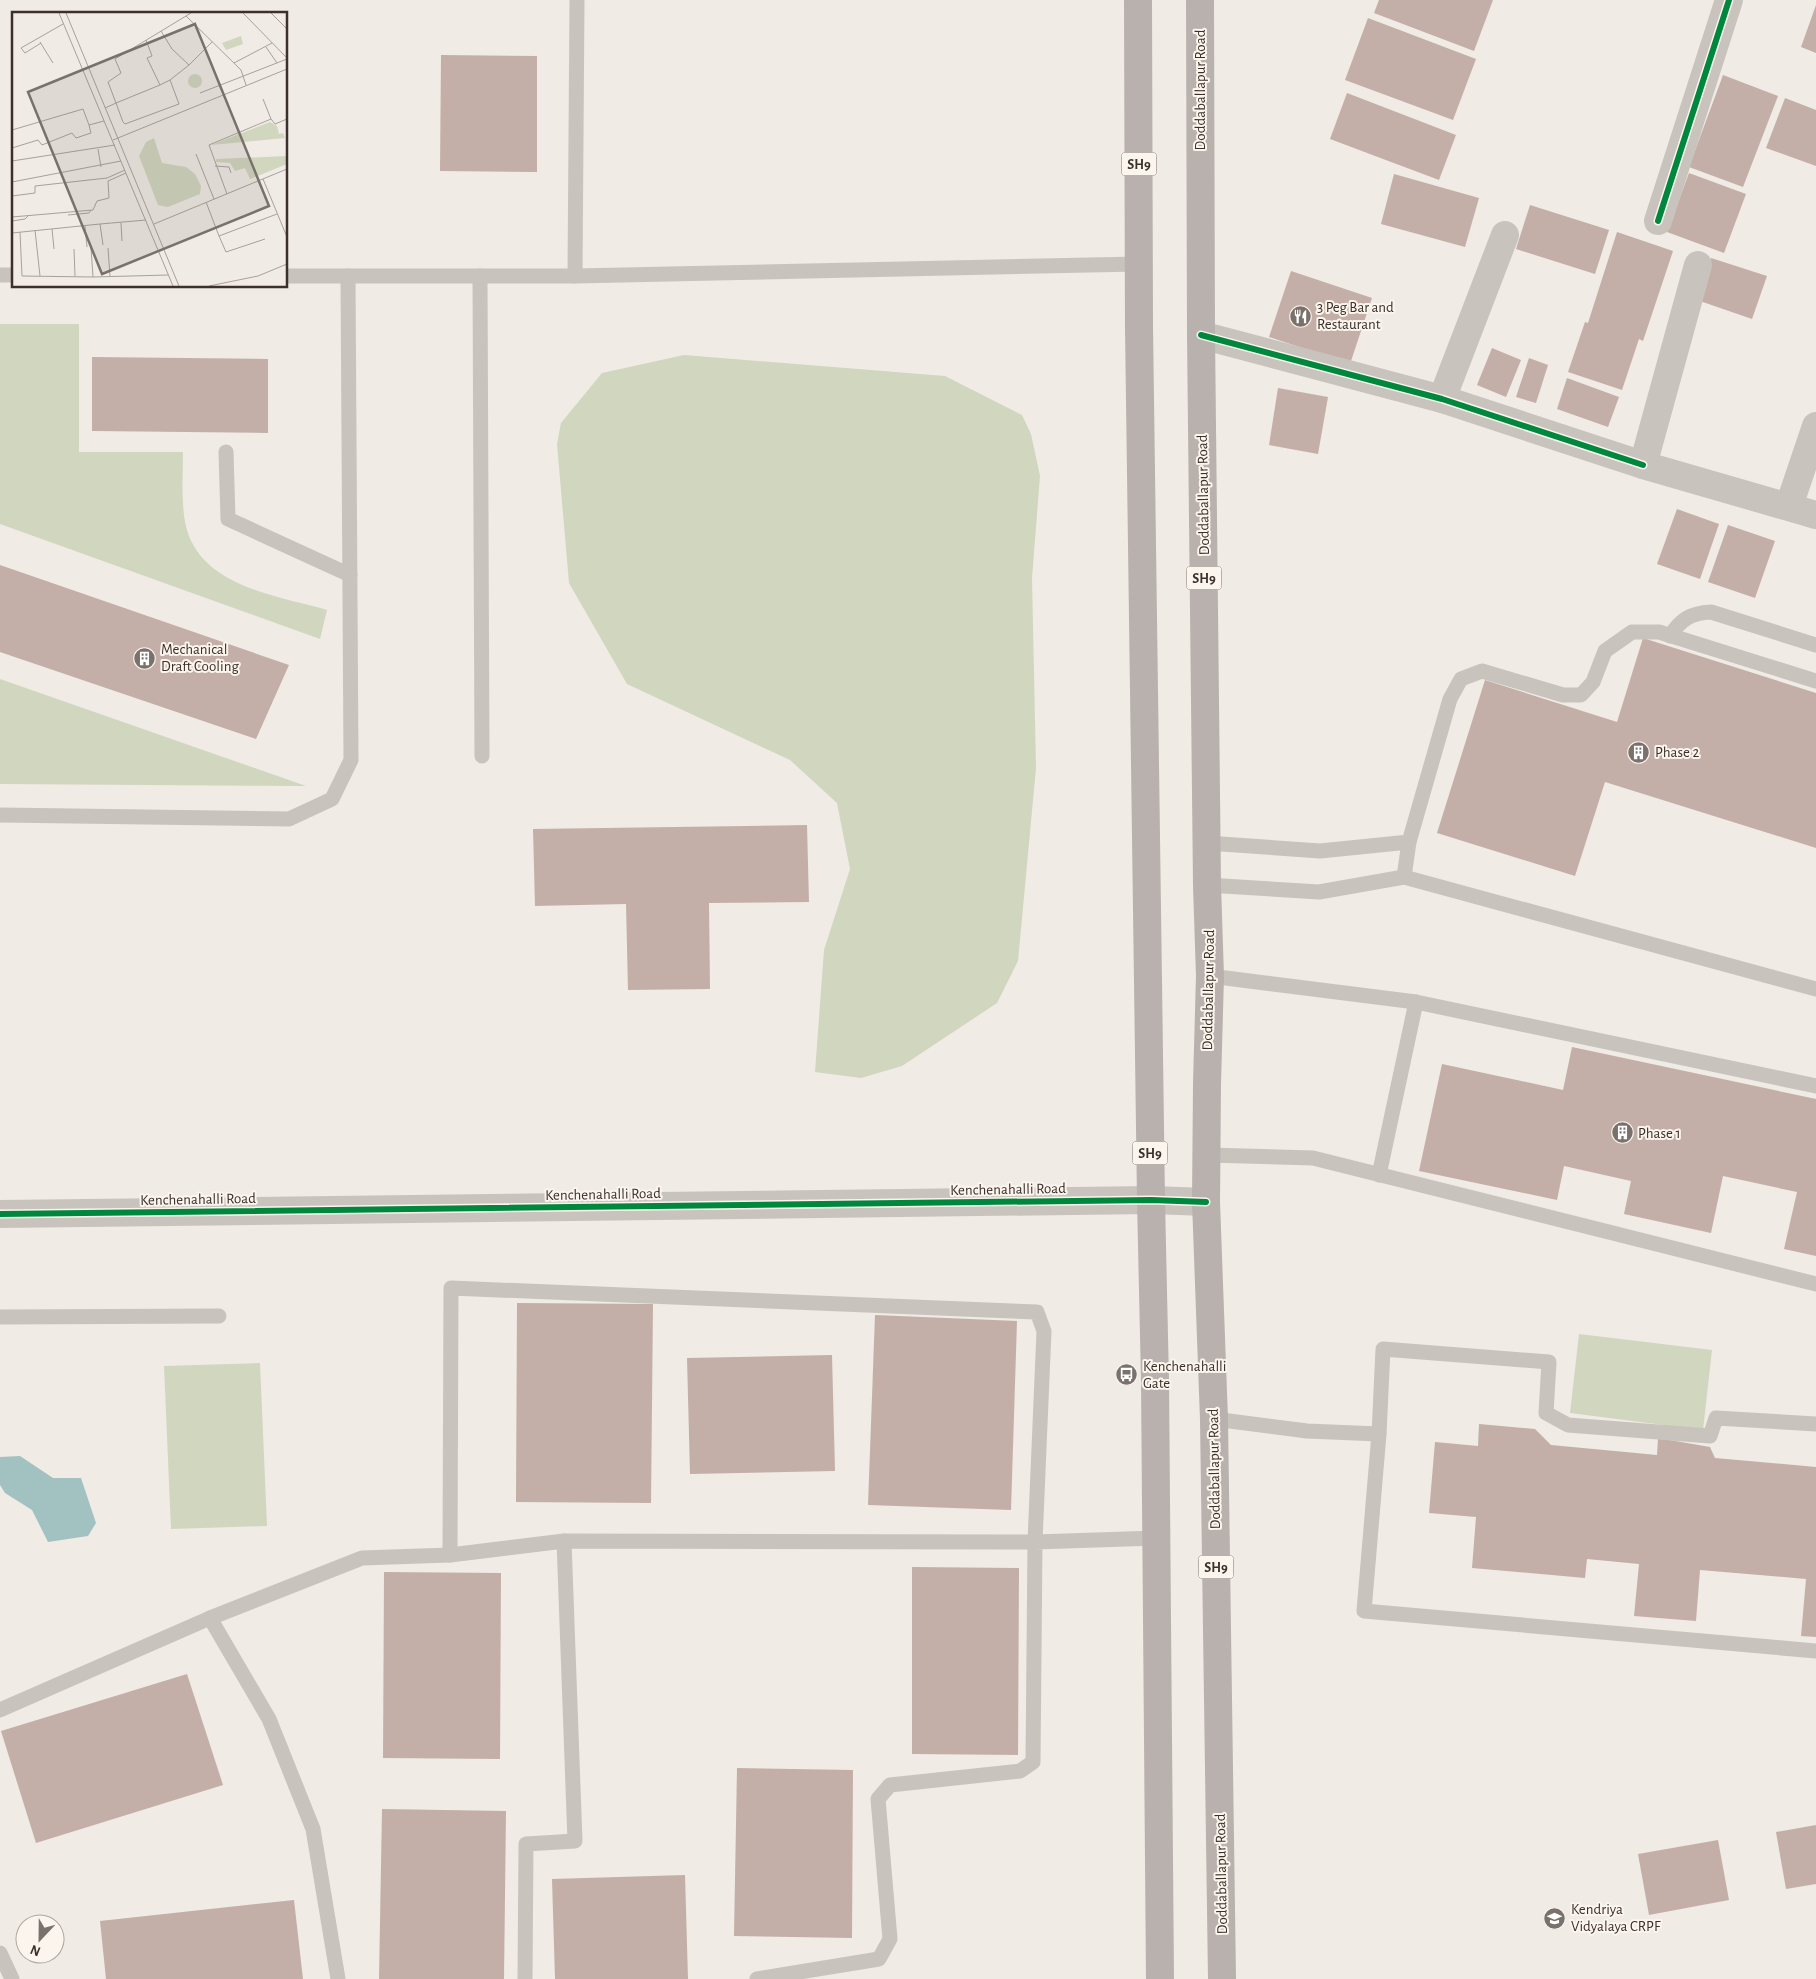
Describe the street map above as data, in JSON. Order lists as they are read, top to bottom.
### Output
{
  "streets": {
    "main road": ["Doddaballapur Road", "SH9"],
    "street": ["Kenchenahalli Road"]
  },
  "crossings": [
    ["Doddaballapur Road", "Kenchenahalli Road"],
    ["SH9", "Kenchenahalli Road"]
  ],
  "places": {
    "restaurant": ["3 Peg Bar and Restaurant"],
    "building": ["Mechanical Draft Cooling", "Phase 2", "Phase 1"],
    "bus stop": ["Kenchenahalli Gate"],
    "school or university": ["Kendriya Vidyalaya CRPF"]
  },
  "north": "bottom"
}
